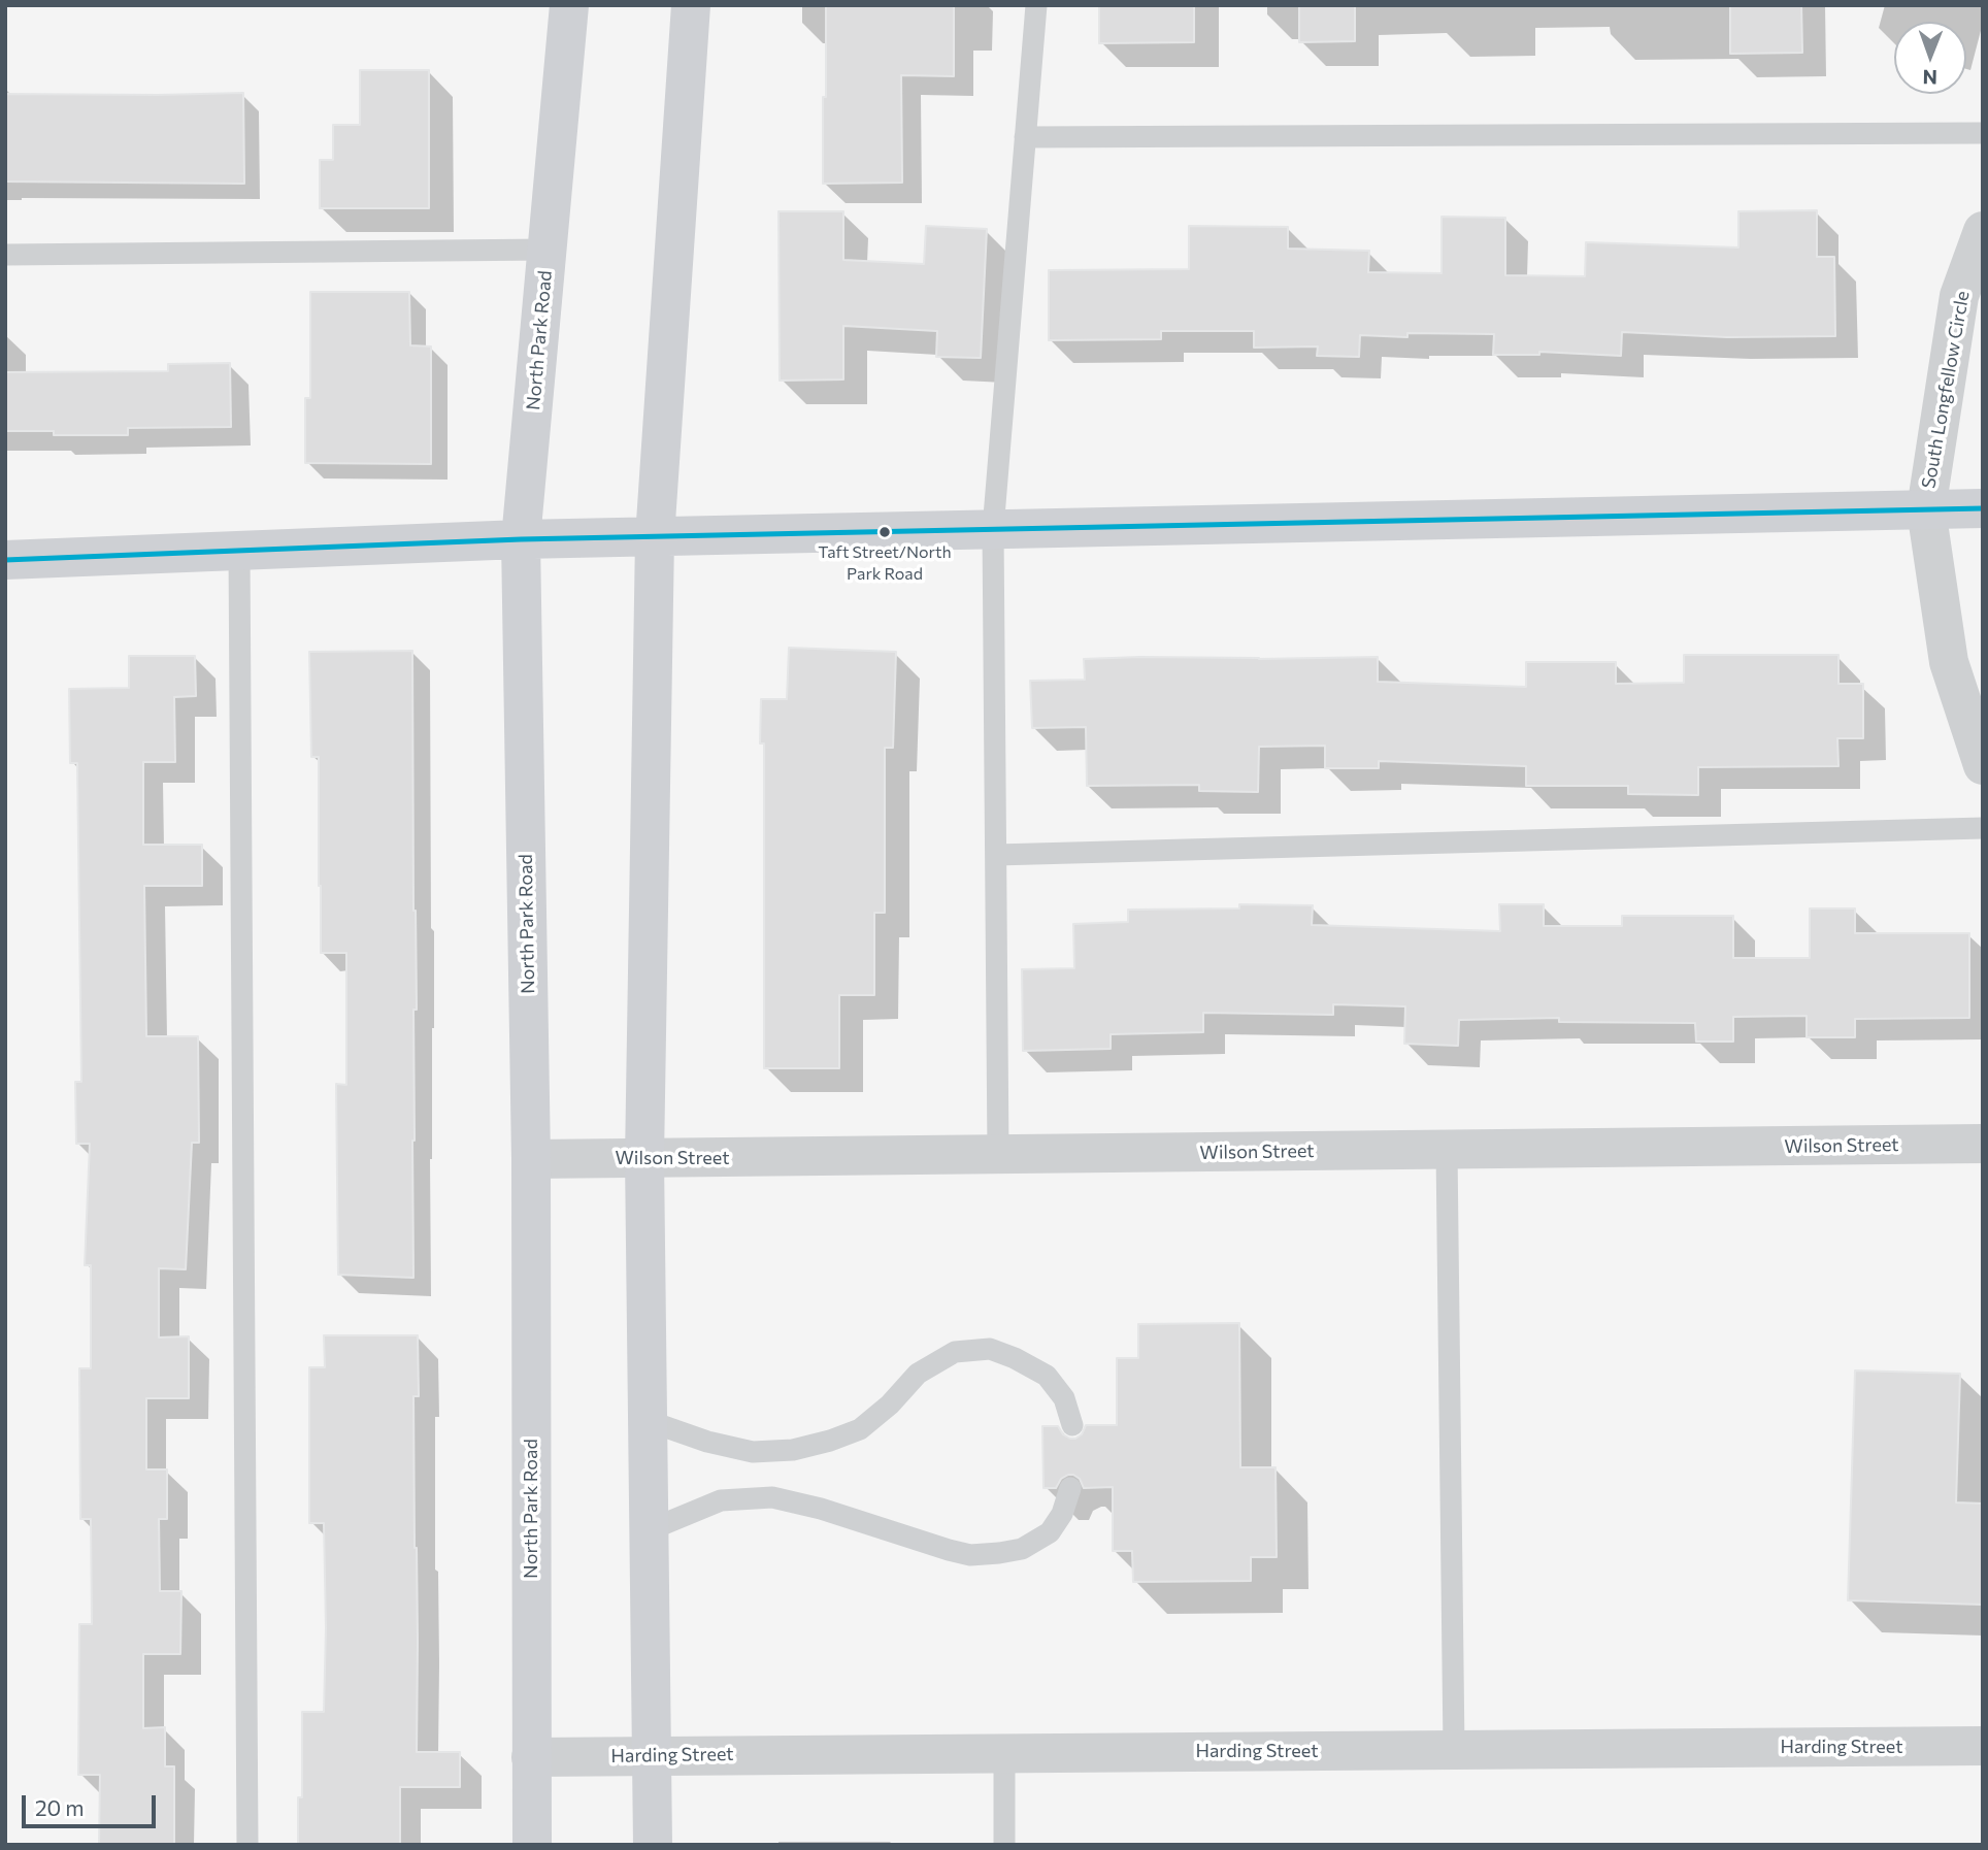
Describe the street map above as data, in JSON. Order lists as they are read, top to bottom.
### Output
{
  "streets": {
    "street": [
      "North Park Road",
      "South Longfellow Circle",
      "Wilson Street",
      "Harding Street"
    ]
  },
  "crossings": [
    ["North Park Road", "Wilson Street"],
    ["North Park Road", "Harding Street"]
  ],
  "places": ["Taft Street/North Park Road"],
  "scale_bar": "20 m",
  "north": "bottom"
}
